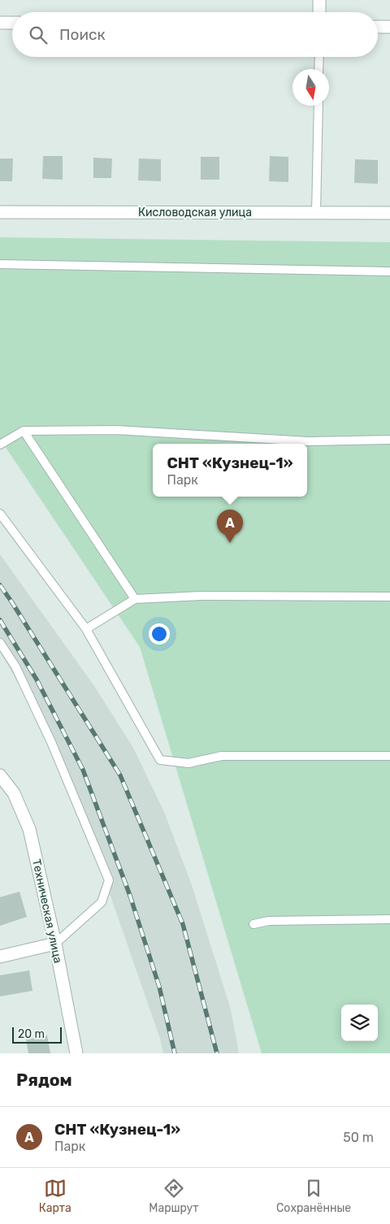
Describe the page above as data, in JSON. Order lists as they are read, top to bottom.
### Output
{
  "streets": {
    "street": ["Кисловодская улица", "Техническая улица"]
  },
  "scale_bar": "20 m",
  "north": "bottom",
  "page": {
    "search": "Поиск",
    "popup": ["СНТ «Кузнец-1»", "Парк"],
    "pins": "A",
    "scale": "20 m",
    "heading": "Рядом",
    "list": [
      {
        "mark": "A",
        "name": "СНТ «Кузнец-1»",
        "note": "Парк",
        "value": "50 m"
      }
    ],
    "nav": ["Карта", "Маршрут", "Сохранённые"]
  }
}
